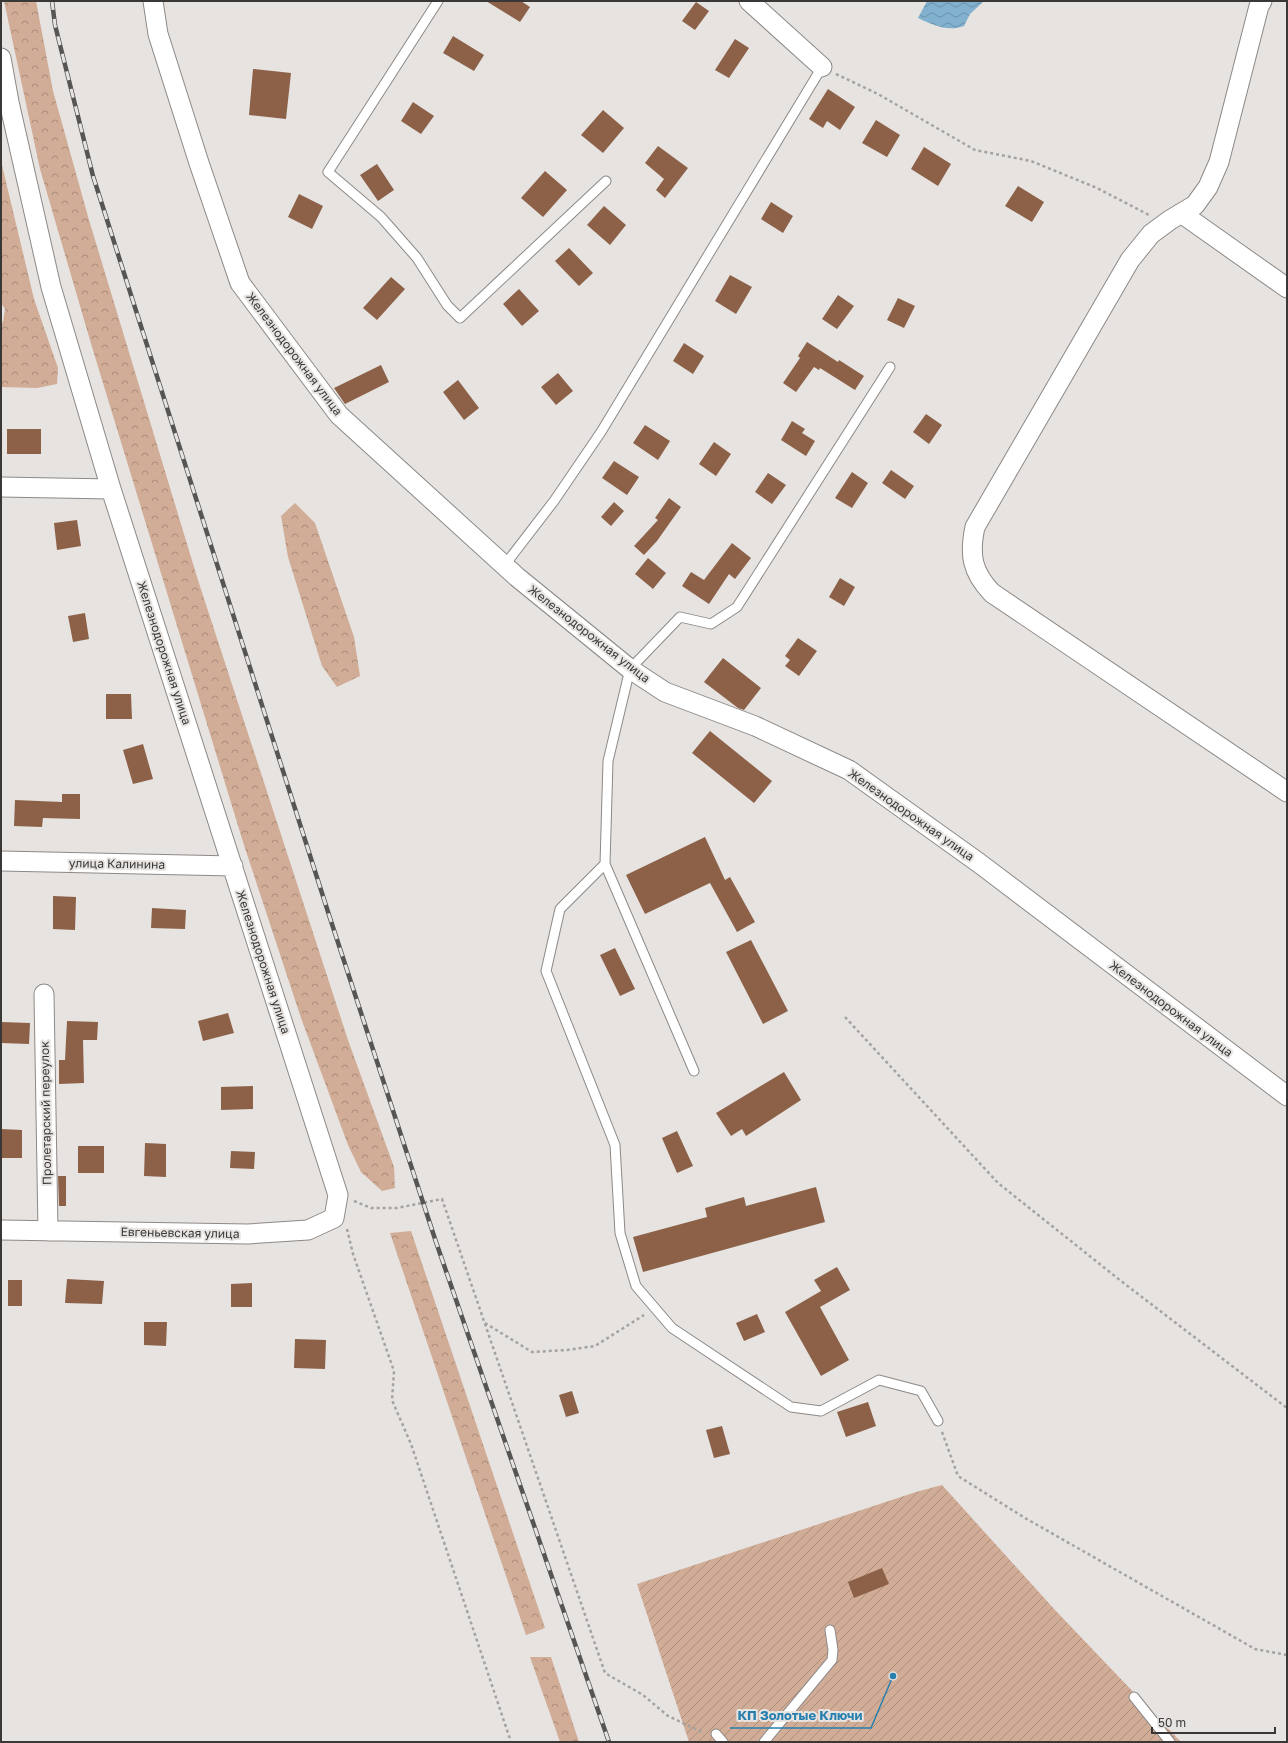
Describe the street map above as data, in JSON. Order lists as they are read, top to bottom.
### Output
{
  "streets": {
    "street": [
      "Железнодорожная улица",
      "улица Калинина",
      "Пролетарский переулок",
      "Евгеньевская улица"
    ]
  },
  "crossings": [
    ["Железнодорожная улица", "улица Калинина"],
    ["Железнодорожная улица", "Евгеньевская улица"],
    ["Пролетарский переулок", "Евгеньевская улица"]
  ],
  "places": ["КП Золотые Ключи"],
  "scale_bar": "50 m"
}
